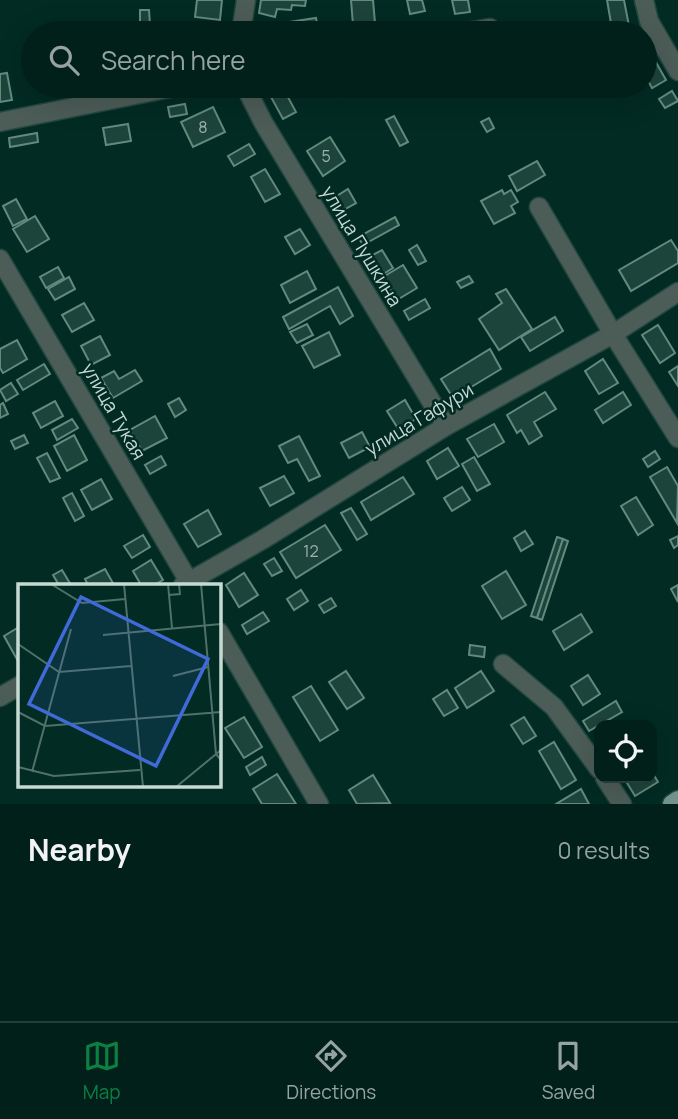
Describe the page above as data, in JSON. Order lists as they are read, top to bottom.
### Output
{
  "streets": {
    "street": ["улица Пушкина", "улица Тукая", "улица Гафури"]
  },
  "crossings": [
    ["улица Пушкина", "улица Гафури"],
    ["улица Тукая", "улица Гафури"]
  ],
  "house_numbers": ["8", "5", "12"],
  "page": {
    "search": "Search here",
    "heading": ["Nearby", "0 results"],
    "nav": ["Map", "Directions", "Saved"]
  }
}
